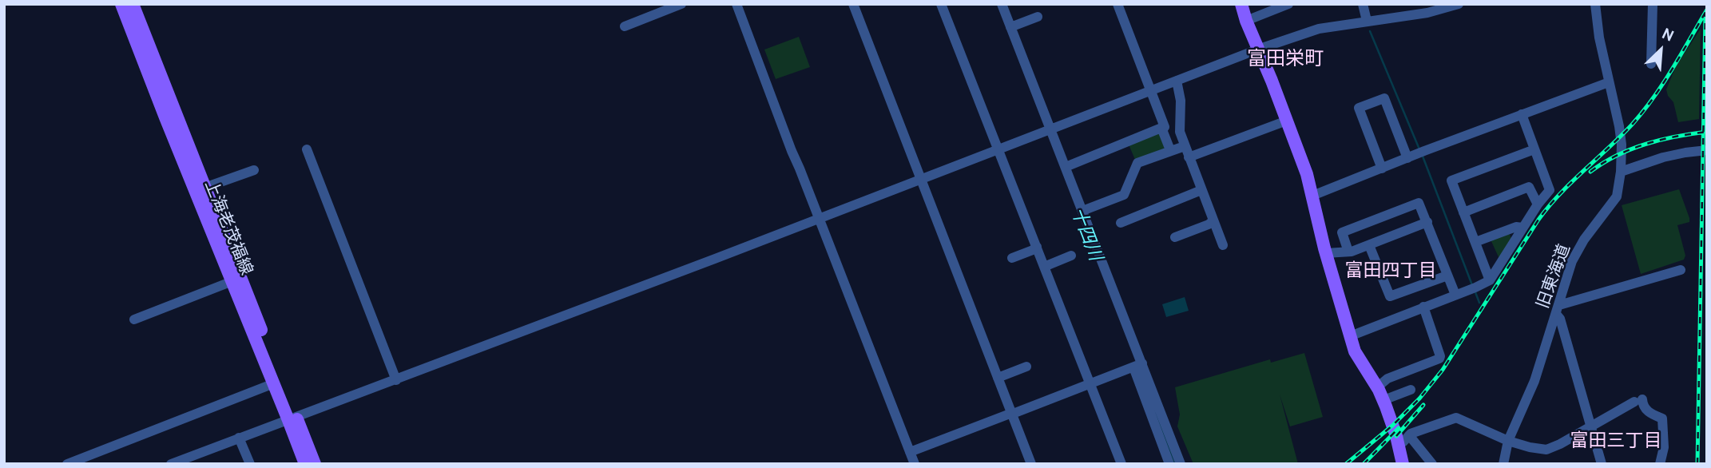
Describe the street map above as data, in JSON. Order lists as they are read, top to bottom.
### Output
{
  "streets": {
    "main road": ["上海老茂福線"],
    "street": ["旧東海道"]
  },
  "districts": ["富田栄町", "富田四丁目", "富田三丁目"],
  "water": ["十四川"],
  "north": "top right"
}
